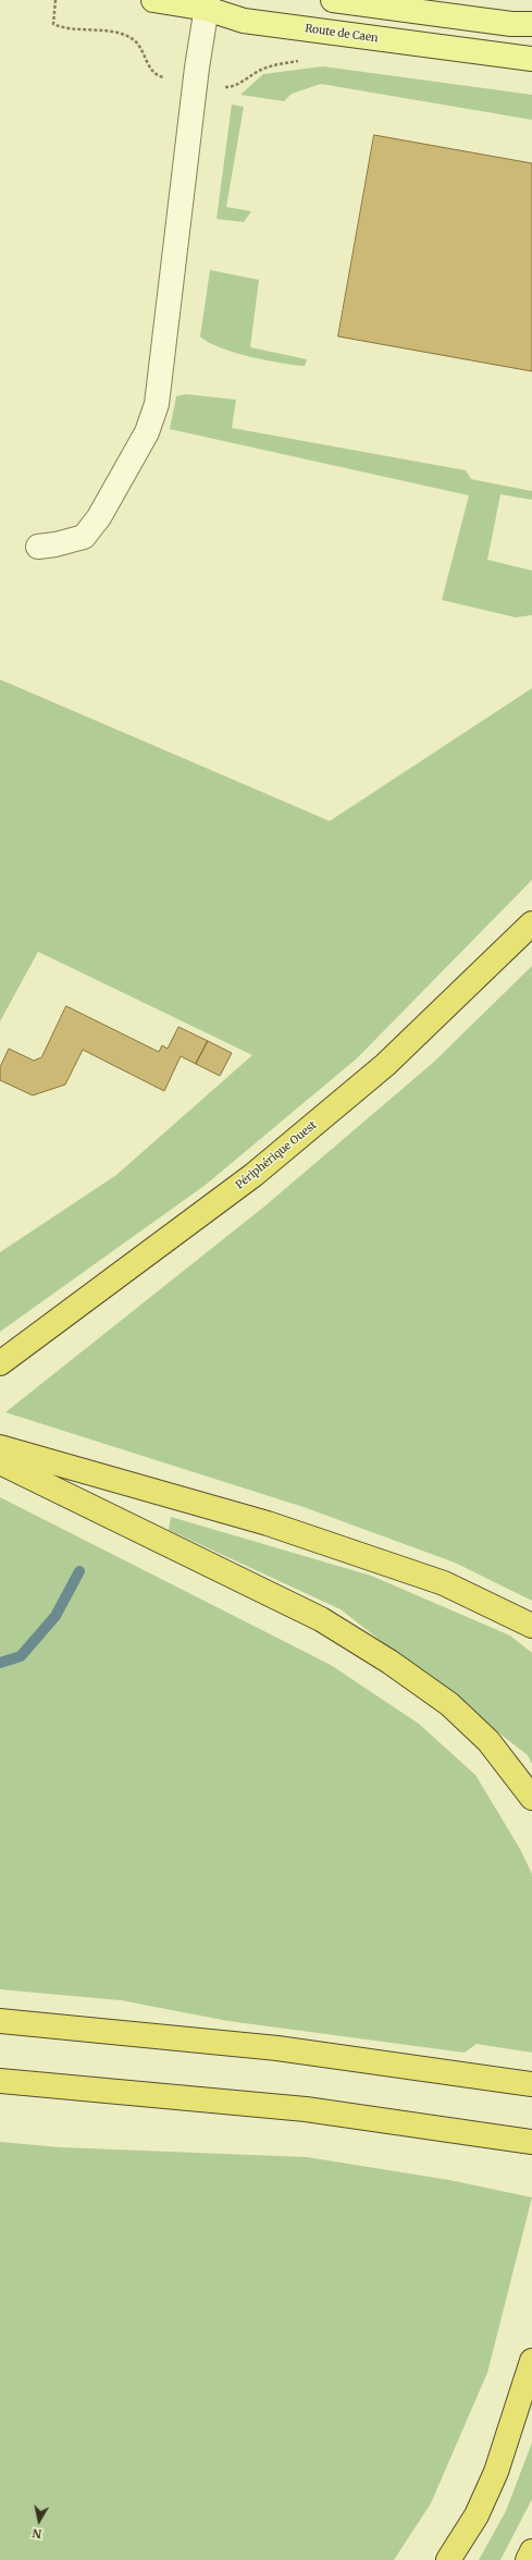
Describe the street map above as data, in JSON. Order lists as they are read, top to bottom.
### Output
{
  "streets": {
    "highway": ["Périphérique Ouest"],
    "main road": ["Route de Caen"]
  },
  "north": "bottom"
}
